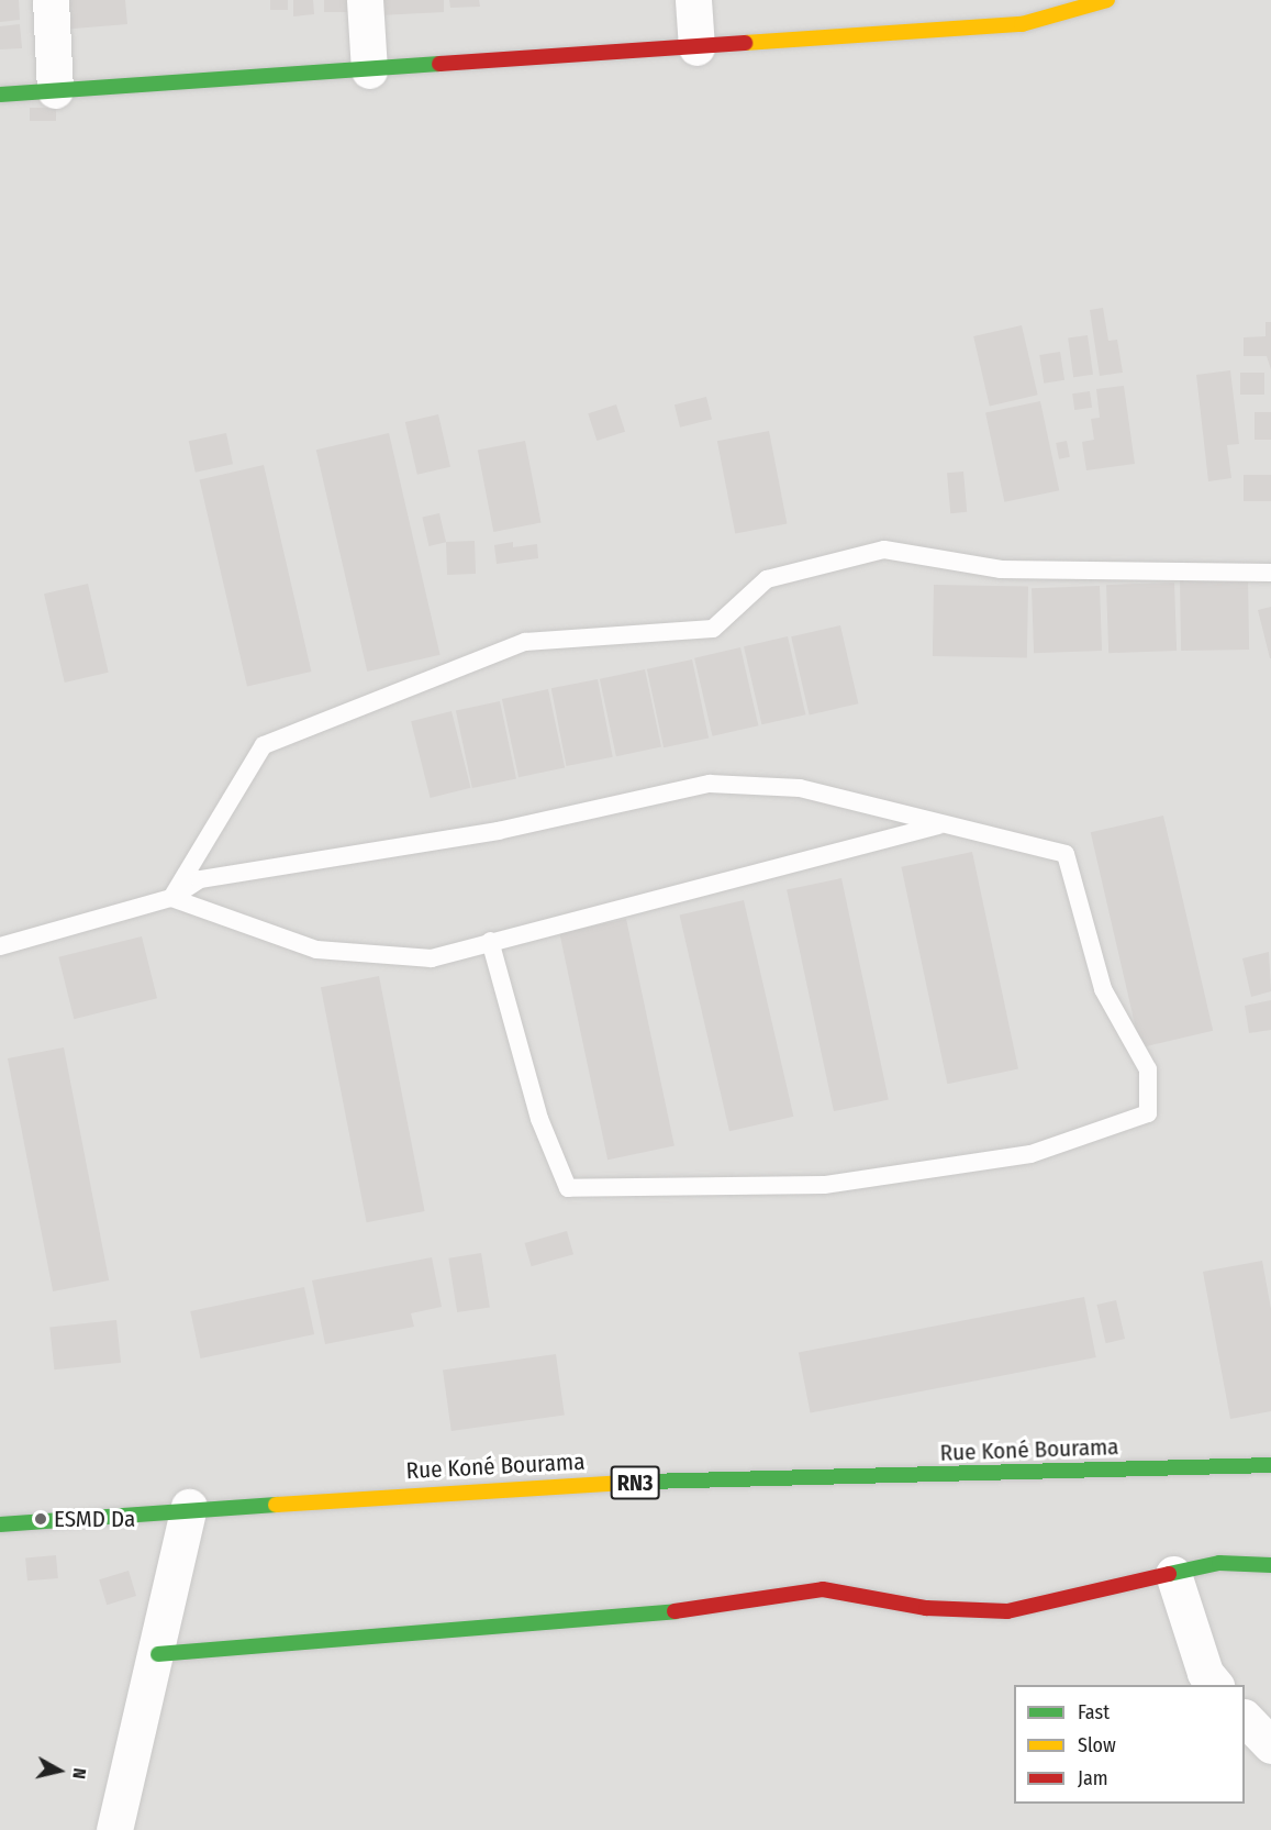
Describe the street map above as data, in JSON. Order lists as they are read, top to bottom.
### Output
{
  "streets": {
    "main road": ["Rue Koné Bourama", "RN3"]
  },
  "places": ["ESMD Da"],
  "legend": ["Fast", "Slow", "Jam"],
  "north": "right"
}
